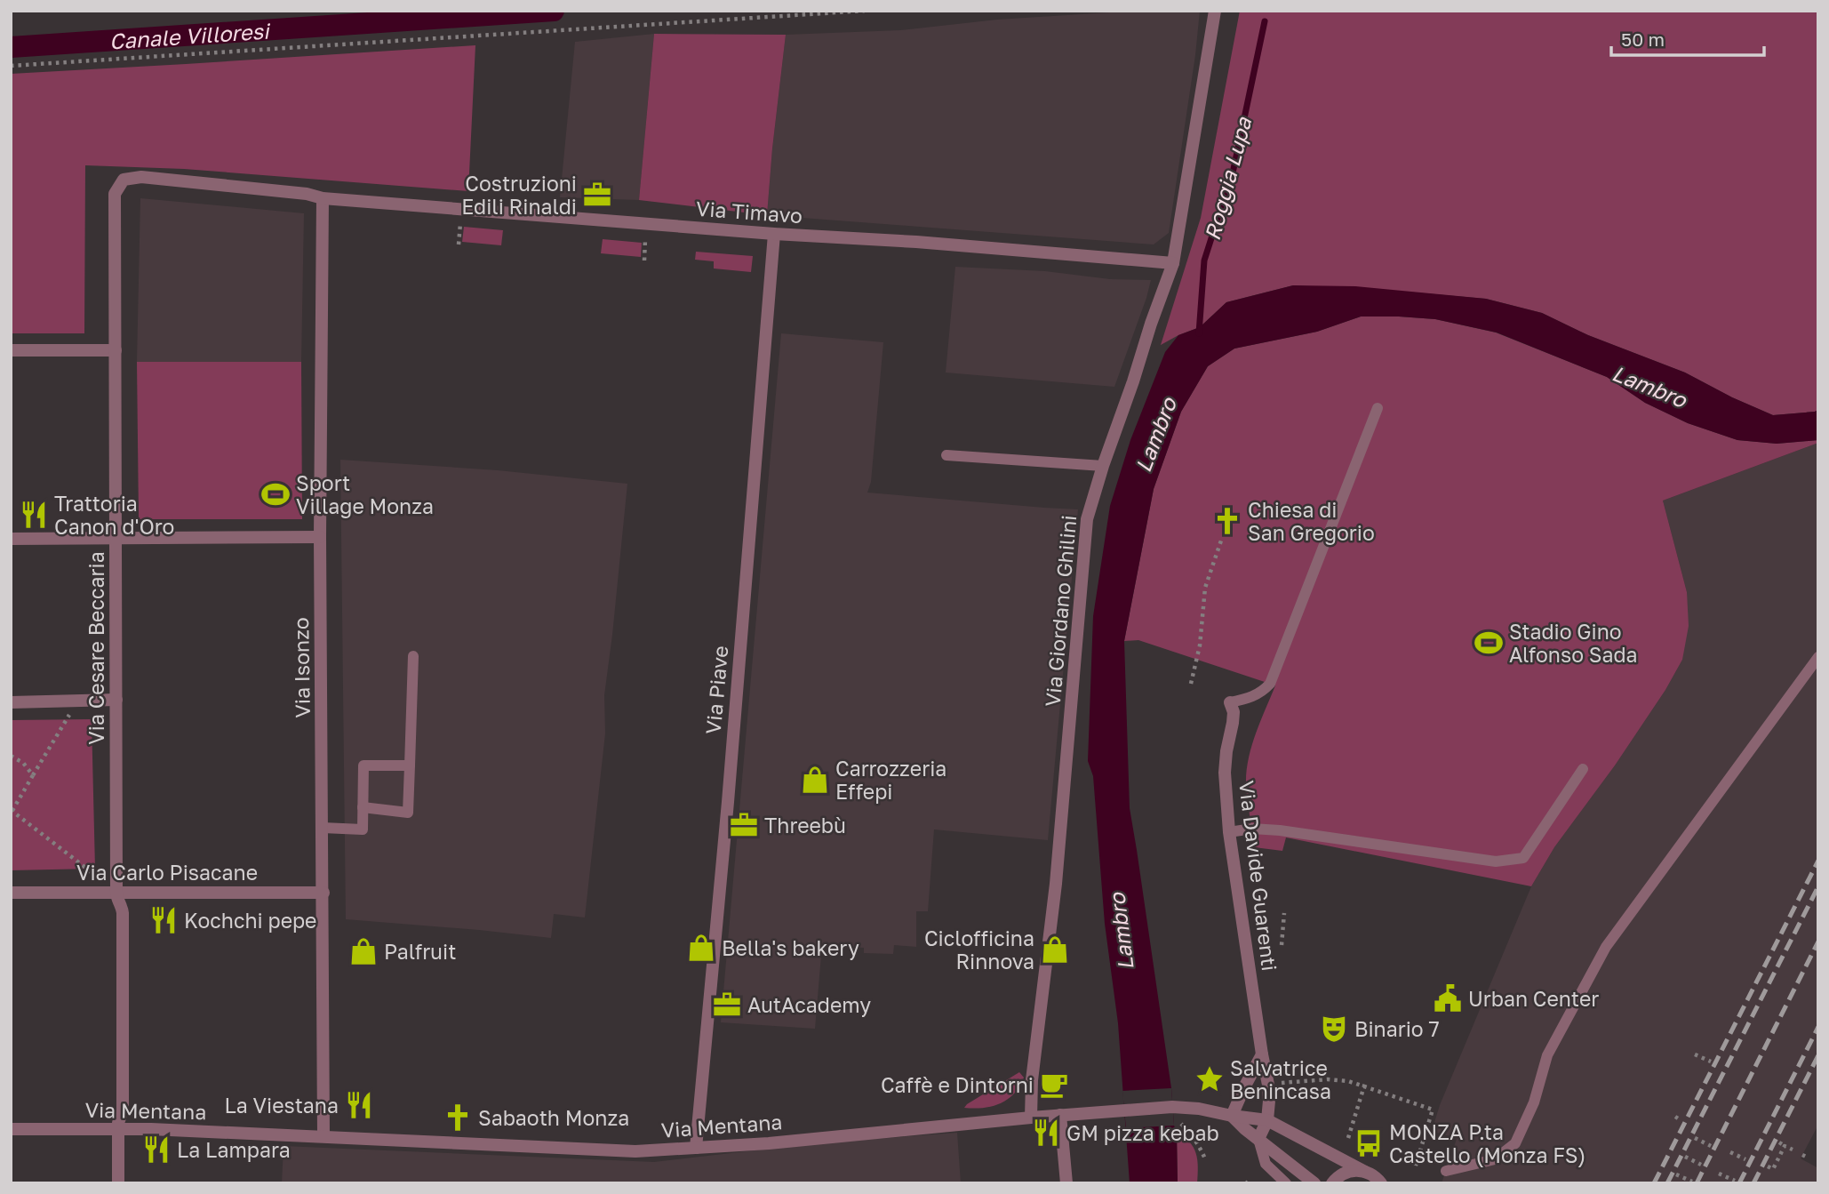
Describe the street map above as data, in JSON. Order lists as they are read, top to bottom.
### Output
{
  "streets": {
    "street": [
      "Via Timavo",
      "Via Giordano Ghilini",
      "Via Cesare Beccaria",
      "Via Isonzo",
      "Via Piave",
      "Via Carlo Pisacane",
      "Via Davide Guarenti",
      "Via Mentana"
    ]
  },
  "crossings": [
    ["Via Timavo", "Via Giordano Ghilini"],
    ["Via Timavo", "Via Cesare Beccaria"],
    ["Via Timavo", "Via Isonzo"],
    ["Via Timavo", "Via Piave"],
    ["Via Giordano Ghilini", "Via Mentana"],
    ["Via Cesare Beccaria", "Via Isonzo"],
    ["Via Cesare Beccaria", "Via Carlo Pisacane"],
    ["Via Cesare Beccaria", "Via Mentana"],
    ["Via Isonzo", "Via Carlo Pisacane"],
    ["Via Isonzo", "Via Mentana"],
    ["Via Piave", "Via Mentana"],
    ["Via Davide Guarenti", "Via Mentana"]
  ],
  "water": ["Canale Villoresi", "Roggia Lupa", "Lambro"],
  "places": {
    "office": ["Costruzioni Edili Rinaldi", "Threebù", "AutAcademy"],
    "sports": ["Sport Village Monza", "Stadio Gino Alfonso Sada"],
    "restaurant": [
      "Trattoria Canon d'Oro",
      "Kochchi pepe",
      "La Viestana",
      "GM pizza kebab",
      "La Lampara"
    ],
    "church": ["Chiesa di San Gregorio", "Sabaoth Monza"],
    "shop": [
      "Carrozzeria Effepi",
      "Bella's bakery",
      "Ciclofficina Rinnova",
      "Palfruit"
    ],
    "public building": ["Urban Center"],
    "theatre": ["Binario 7"],
    "place": ["Salvatrice Benincasa"],
    "cafe": ["Caffè e Dintorni"],
    "bus stop": ["MONZA P.ta Castello (Monza FS)"]
  },
  "scale_bar": "50 m"
}
